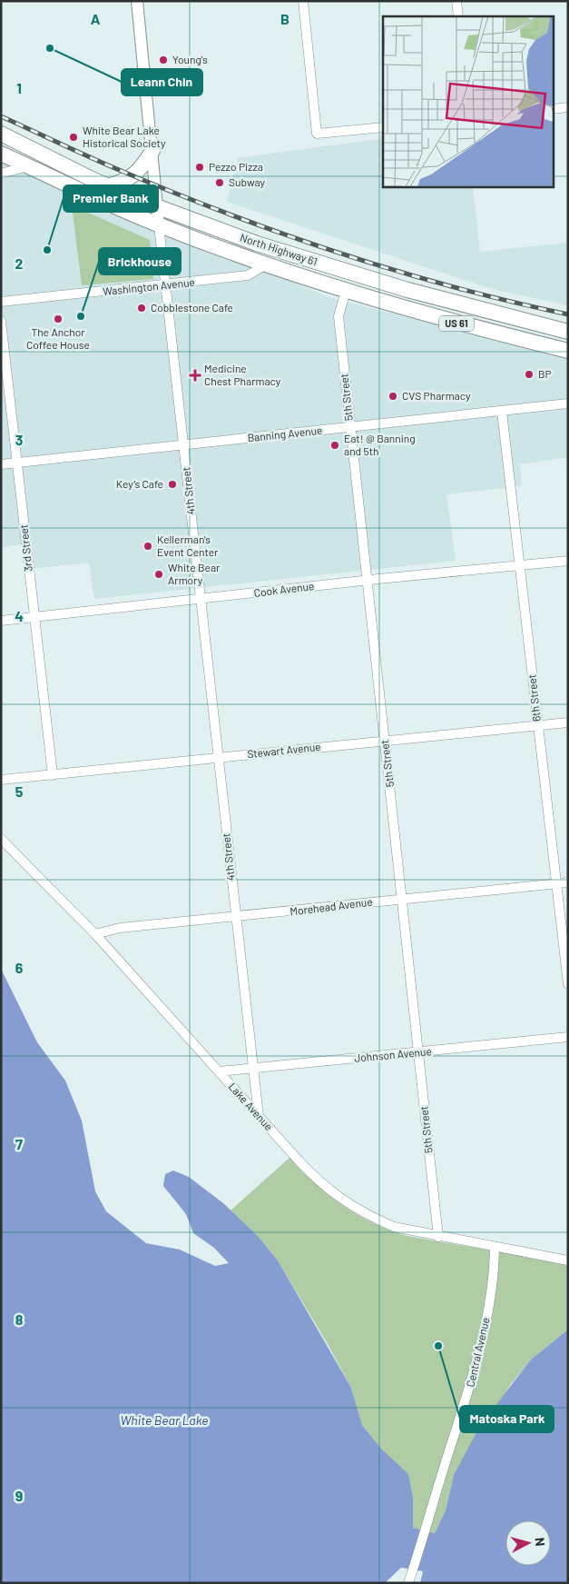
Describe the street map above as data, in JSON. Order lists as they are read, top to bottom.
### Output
{
  "streets": {
    "main road": ["North Highway 61", "US 61"],
    "street": [
      "Washington Avenue",
      "5th Street",
      "Banning Avenue",
      "4th Street",
      "3rd Street",
      "Cook Avenue",
      "6th Street",
      "Stewart Avenue",
      "Morehead Avenue",
      "Johnson Avenue",
      "Lake Avenue",
      "Central Avenue"
    ]
  },
  "crossings": [
    ["North Highway 61", "Washington Avenue"],
    ["North Highway 61", "5th Street"],
    ["North Highway 61", "4th Street"],
    ["Washington Avenue", "4th Street"],
    ["5th Street", "Banning Avenue"],
    ["5th Street", "Cook Avenue"],
    ["5th Street", "Stewart Avenue"],
    ["5th Street", "Morehead Avenue"],
    ["5th Street", "Johnson Avenue"],
    ["5th Street", "Lake Avenue"],
    ["Banning Avenue", "4th Street"],
    ["Banning Avenue", "3rd Street"],
    ["Banning Avenue", "6th Street"],
    ["4th Street", "Cook Avenue"],
    ["4th Street", "Stewart Avenue"],
    ["4th Street", "Morehead Avenue"],
    ["4th Street", "Johnson Avenue"],
    ["4th Street", "Lake Avenue"],
    ["3rd Street", "Cook Avenue"],
    ["3rd Street", "Stewart Avenue"],
    ["Cook Avenue", "6th Street"],
    ["6th Street", "Stewart Avenue"],
    ["6th Street", "Morehead Avenue"],
    ["Morehead Avenue", "Lake Avenue"],
    ["Johnson Avenue", "Lake Avenue"],
    ["Lake Avenue", "Central Avenue"]
  ],
  "water": ["White Bear Lake"],
  "places": {
    "other": [
      "Leann Chin",
      "Young's",
      "White Bear Lake Historical Society",
      "Pezzo Pizza",
      "Subway",
      "Premier Bank",
      "Cobblestone Cafe",
      "Brickhouse",
      "The Anchor Coffee House",
      "BP",
      "CVS Pharmacy",
      "Eat! @ Banning and 5th",
      "Key’s Cafe",
      "Kellerman's Event Center",
      "White Bear Armory",
      "Matoska Park"
    ],
    "health": ["Medicine Chest Pharmacy"]
  },
  "north": "right",
  "grid": {
    "columns": ["A", "B"],
    "rows": [
      "1",
      "2",
      "3",
      "4",
      "5",
      "6",
      "7",
      "8",
      "9"
    ]
  }
}
